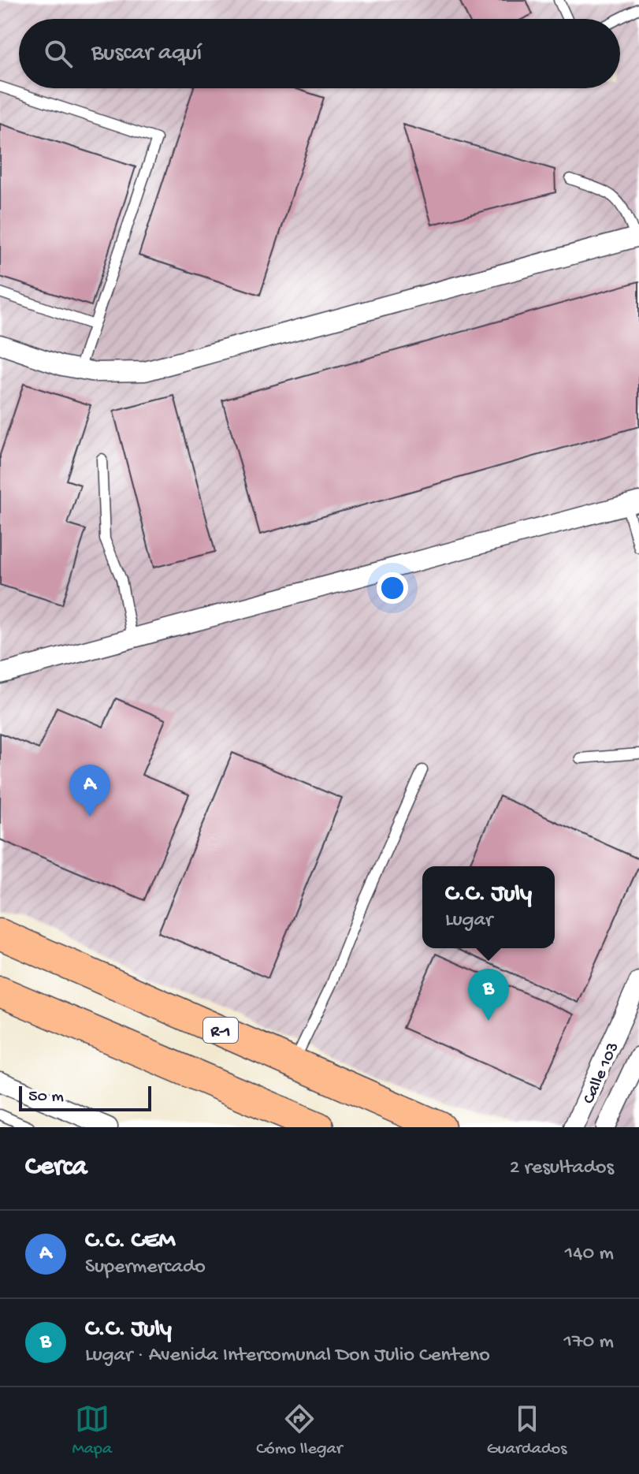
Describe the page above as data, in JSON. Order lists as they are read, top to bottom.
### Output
{
  "streets": {
    "main road": ["R-1"],
    "street": ["Calle 103"]
  },
  "scale_bar": "50 m",
  "page": {
    "search": "Buscar aquí",
    "pins": ["A", "B"],
    "popup": ["C.C. July", "Lugar"],
    "scale": "50 m",
    "heading": ["Cerca", "2 resultados"],
    "list": [
      {
        "mark": "A",
        "name": "C.C. CEM",
        "note": "Supermercado",
        "value": "140 m"
      },
      {
        "mark": "B",
        "name": "C.C. July",
        "note": "Lugar · Avenida Intercomunal Don Julio Centeno",
        "value": "170 m"
      }
    ],
    "nav": ["Mapa", "Cómo llegar", "Guardados"]
  }
}
